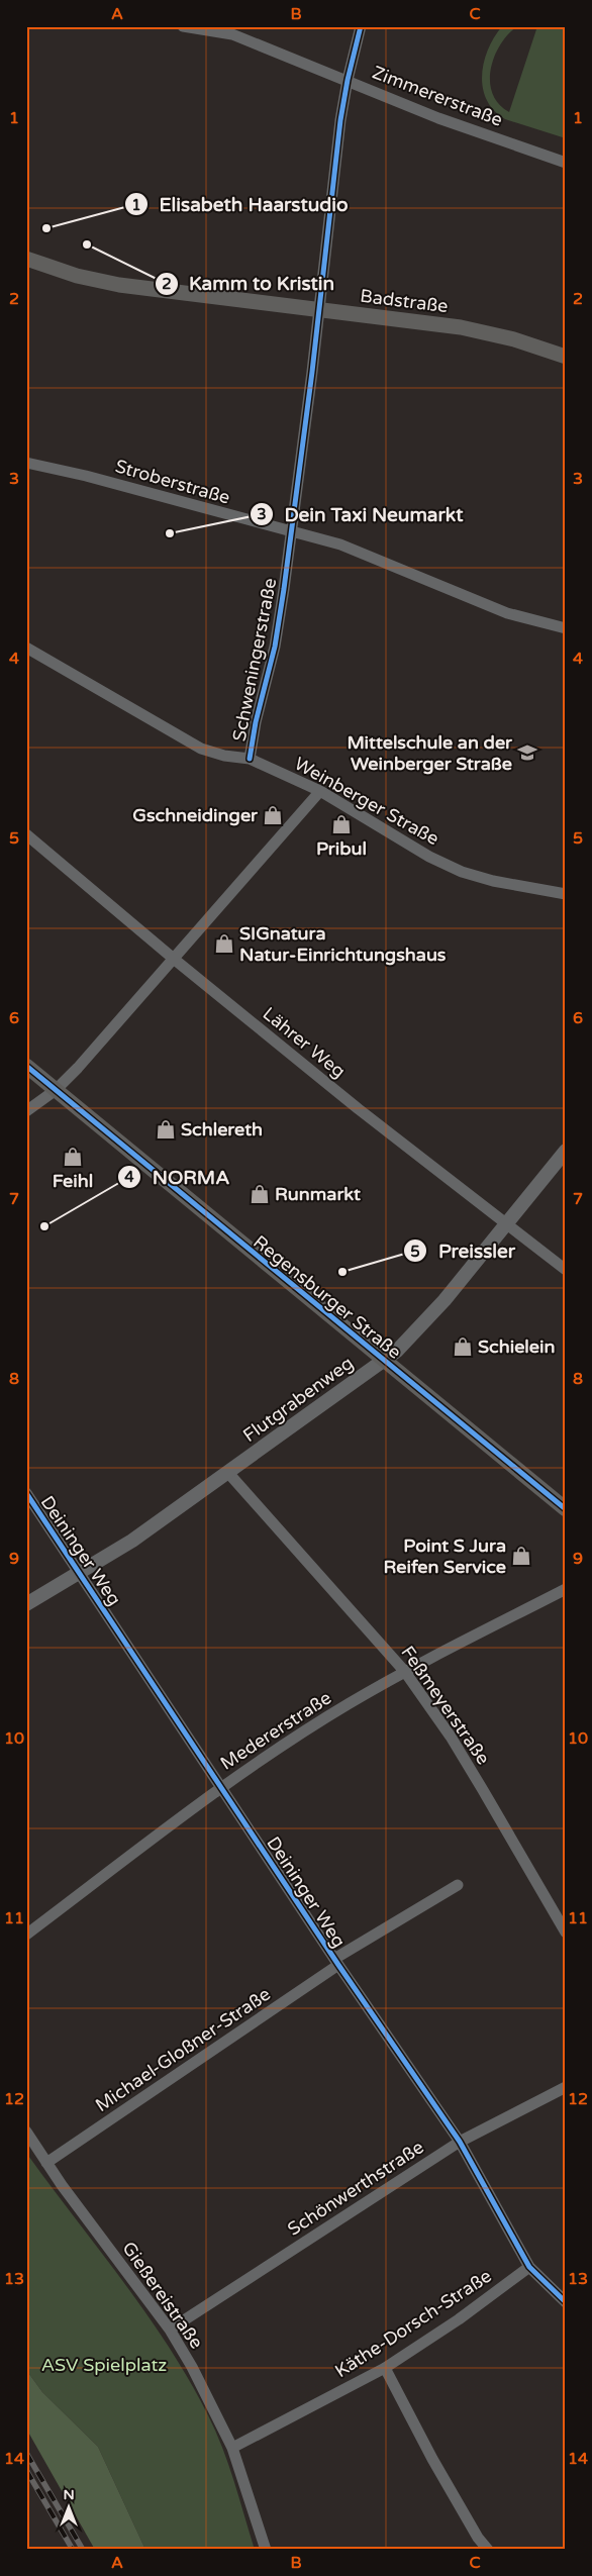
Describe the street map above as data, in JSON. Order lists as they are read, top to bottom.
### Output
{
  "streets": {
    "main road": ["Badstraße", "Regensburger Straße"],
    "street": [
      "Zimmererstraße",
      "Stroberstraße",
      "Schweningerstraße",
      "Weinberger Straße",
      "Lährer Weg",
      "Flutgrabenweg",
      "Deininger Weg",
      "Feßmeyerstraße",
      "Medererstraße",
      "Michael-Gloßner-Straße",
      "Schönwerthstraße",
      "Gießereistraße",
      "Käthe-Dorsch-Straße"
    ]
  },
  "crossings": [
    ["Zimmererstraße", "Schweningerstraße"],
    ["Badstraße", "Schweningerstraße"],
    ["Stroberstraße", "Schweningerstraße"],
    ["Schweningerstraße", "Weinberger Straße"],
    ["Lährer Weg", "Flutgrabenweg"],
    ["Regensburger Straße", "Flutgrabenweg"],
    ["Flutgrabenweg", "Deininger Weg"],
    ["Flutgrabenweg", "Feßmeyerstraße"],
    ["Deininger Weg", "Medererstraße"],
    ["Deininger Weg", "Michael-Gloßner-Straße"],
    ["Deininger Weg", "Schönwerthstraße"],
    ["Deininger Weg", "Käthe-Dorsch-Straße"],
    ["Feßmeyerstraße", "Medererstraße"],
    ["Michael-Gloßner-Straße", "Gießereistraße"],
    ["Schönwerthstraße", "Gießereistraße"],
    ["Gießereistraße", "Käthe-Dorsch-Straße"]
  ],
  "parks": ["ASV Spielplatz"],
  "places": {
    "other": [
      "Elisabeth Haarstudio",
      "Kamm to Kristin",
      "Dein Taxi Neumarkt",
      "NORMA",
      "Preissler"
    ],
    "school or university": ["Mittelschule an der Weinberger Straße"],
    "shop": [
      "Gschneidinger",
      "Pribul",
      "SIGnatura Natur-Einrichtungshaus",
      "Schlereth",
      "Feihl",
      "Runmarkt",
      "Schielein",
      "Point S Jura Reifen Service"
    ]
  },
  "north": "top",
  "grid": {
    "columns": ["A", "B", "C"],
    "rows": [
      "1",
      "2",
      "3",
      "4",
      "5",
      "6",
      "7",
      "8",
      "9",
      "10",
      "11",
      "12",
      "13",
      "14"
    ]
  }
}
